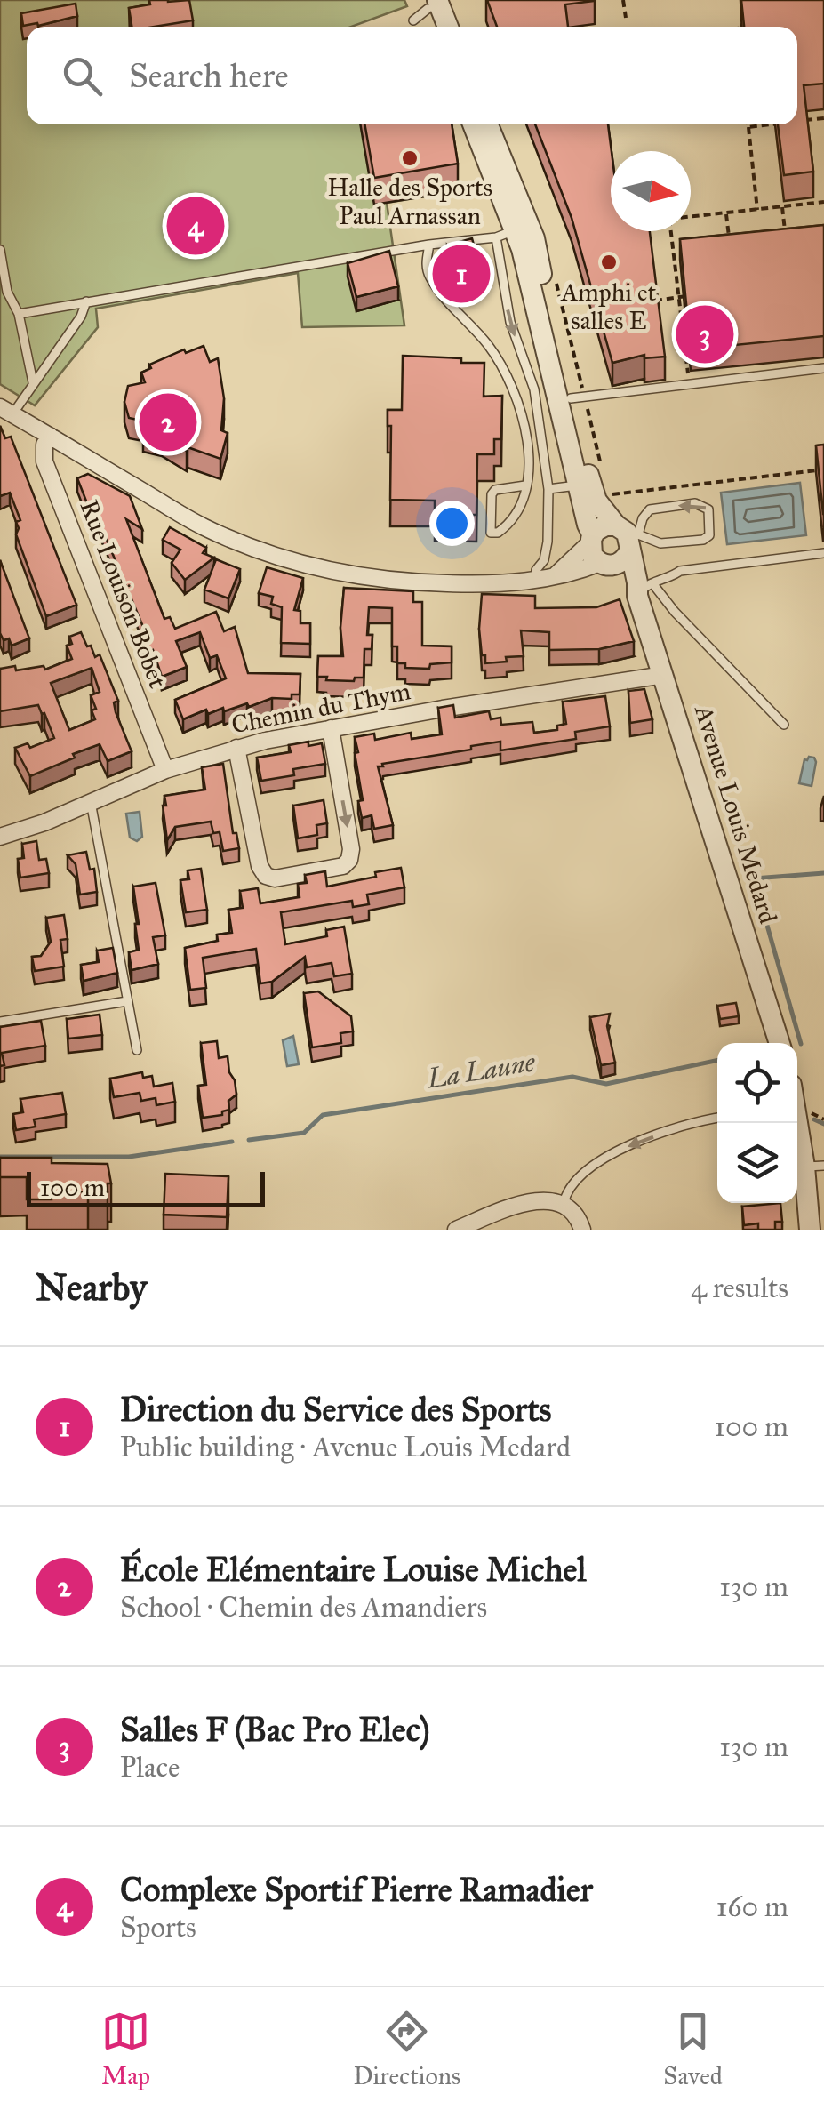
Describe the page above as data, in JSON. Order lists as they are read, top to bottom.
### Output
{
  "streets": {
    "street": ["Rue Louison Bobet", "Chemin du Thym", "Avenue Louis Medard"]
  },
  "crossings": [
    ["Rue Louison Bobet", "Chemin du Thym"],
    ["Chemin du Thym", "Avenue Louis Medard"]
  ],
  "water": ["La Laune"],
  "places": ["Halle des Sports Paul Arnassan", "Amphi et salles E"],
  "scale_bar": "100 m",
  "north": "right",
  "page": {
    "search": "Search here",
    "pins": [
      "4",
      "1",
      "3",
      "2"
    ],
    "scale": "100 m",
    "heading": ["Nearby", "4 results"],
    "list": [
      {
        "mark": "1",
        "name": "Direction du Service des Sports",
        "note": "Public building · Avenue Louis Medard",
        "value": "100 m"
      },
      {
        "mark": "2",
        "name": "École Elémentaire Louise Michel",
        "note": "School · Chemin des Amandiers",
        "value": "130 m"
      },
      {
        "mark": "3",
        "name": "Salles F (Bac Pro Elec)",
        "note": "Place",
        "value": "130 m"
      },
      {
        "mark": "4",
        "name": "Complexe Sportif Pierre Ramadier",
        "note": "Sports",
        "value": "160 m"
      }
    ],
    "nav": ["Map", "Directions", "Saved"]
  }
}
